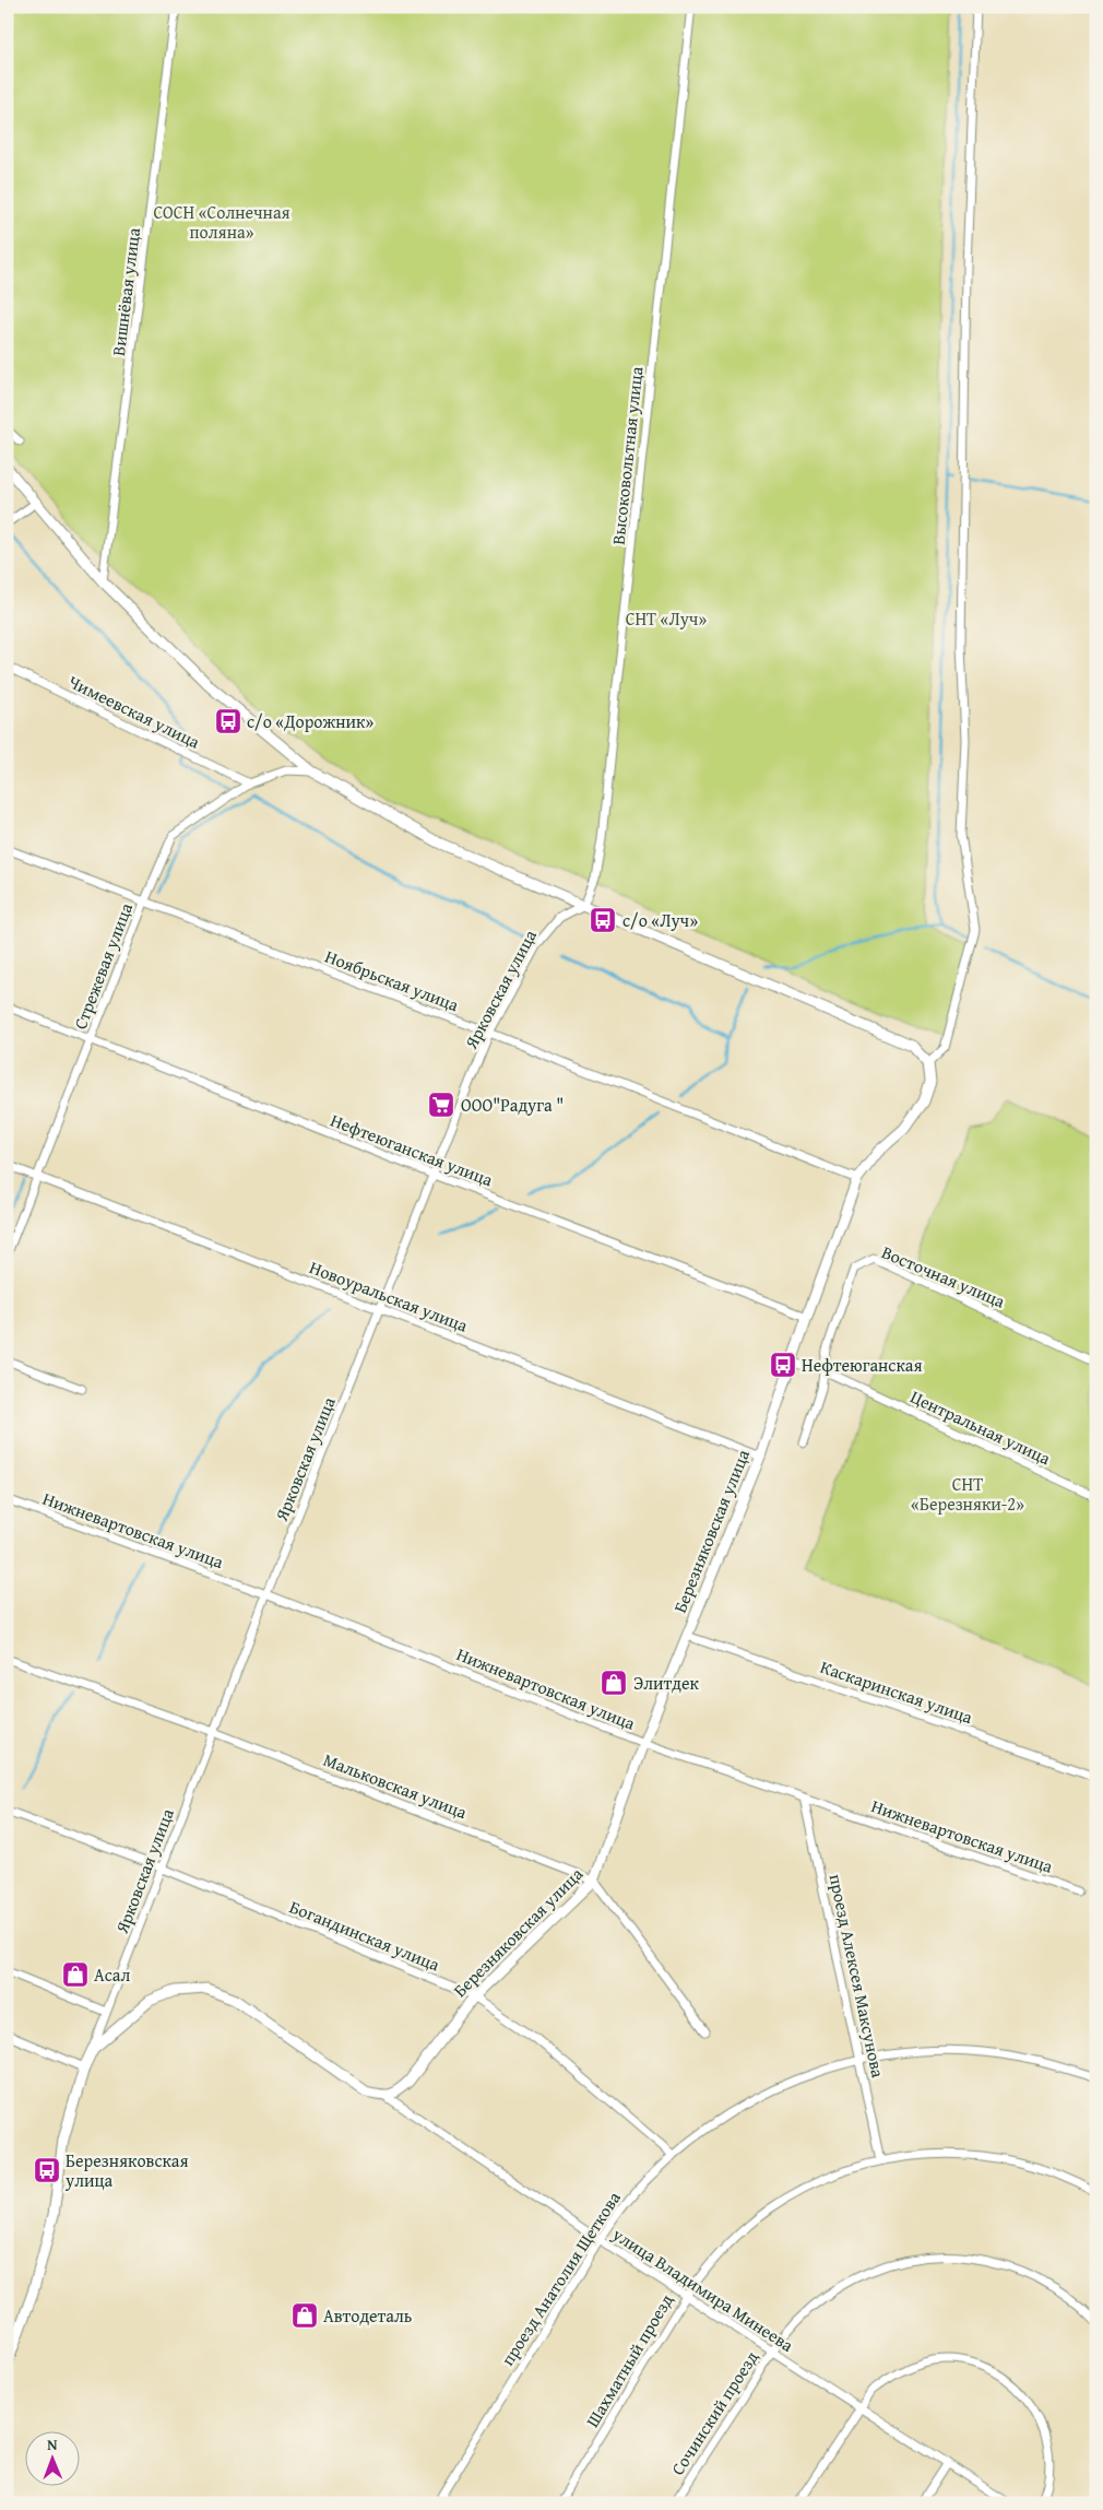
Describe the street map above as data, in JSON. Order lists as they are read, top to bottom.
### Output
{
  "streets": {
    "street": [
      "Вишнёвая улица",
      "Высоковольтная улица",
      "Чимеевская улица",
      "Стрежевая улица",
      "Ноябрьская улица",
      "Ярковская улица",
      "Нефтеюганская улица",
      "Восточная улица",
      "Новоуральская улица",
      "Центральная улица",
      "Нижневартовская улица",
      "Березняковская улица",
      "Каскаринская улица",
      "Мальковская улица",
      "Богандинская улица",
      "проезд Алексея Максунова",
      "проезд Анатолия Щеткова",
      "улица Владимира Минеева",
      "Шахматный проезд",
      "Сочинский проезд"
    ]
  },
  "crossings": [
    ["Высоковольтная улица", "Ярковская улица"],
    ["Чимеевская улица", "Стрежевая улица"],
    ["Стрежевая улица", "Ноябрьская улица"],
    ["Стрежевая улица", "Нефтеюганская улица"],
    ["Стрежевая улица", "Новоуральская улица"],
    ["Ноябрьская улица", "Ярковская улица"],
    ["Ноябрьская улица", "Березняковская улица"],
    ["Ярковская улица", "Нефтеюганская улица"],
    ["Ярковская улица", "Новоуральская улица"],
    ["Ярковская улица", "Нижневартовская улица"],
    ["Ярковская улица", "Мальковская улица"],
    ["Ярковская улица", "Богандинская улица"],
    ["Нефтеюганская улица", "Березняковская улица"],
    ["Восточная улица", "Центральная улица"],
    ["Новоуральская улица", "Березняковская улица"],
    ["Центральная улица", "Березняковская улица"],
    ["Нижневартовская улица", "Березняковская улица"],
    ["Нижневартовская улица", "проезд Алексея Максунова"],
    ["Березняковская улица", "Каскаринская улица"],
    ["Березняковская улица", "Мальковская улица"],
    ["Березняковская улица", "Богандинская улица"],
    ["Березняковская улица", "улица Владимира Минеева"],
    ["Богандинская улица", "проезд Анатолия Щеткова"],
    ["проезд Алексея Максунова", "проезд Анатолия Щеткова"],
    ["проезд Алексея Максунова", "Шахматный проезд"],
    ["проезд Анатолия Щеткова", "улица Владимира Минеева"],
    ["улица Владимира Минеева", "Шахматный проезд"],
    ["улица Владимира Минеева", "Сочинский проезд"]
  ],
  "parks": ["СОСН «Солнечная поляна»", "СНТ «Луч»", "СНТ «Березняки-2»"],
  "places": {
    "bus stop": [
      "с/о «Дорожник»",
      "с/о «Луч»",
      "Нефтеюганская",
      "Березняковская улица"
    ],
    "supermarket": ["ООО\"Радуга \""],
    "shop": ["Элитдек", "Асал", "Автодеталь"]
  },
  "north": "top"
}
